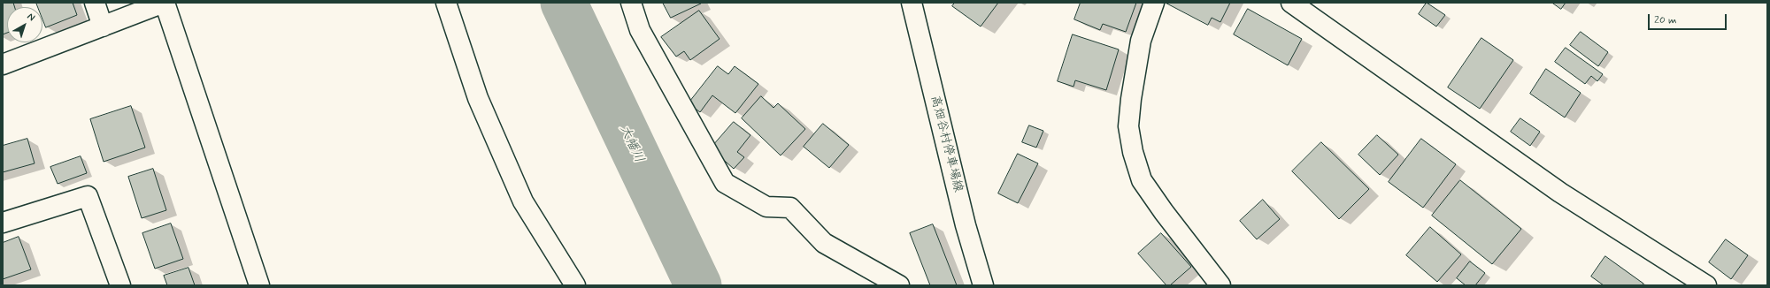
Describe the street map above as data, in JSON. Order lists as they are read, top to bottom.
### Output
{
  "streets": {
    "street": ["高畑谷村停車場線"]
  },
  "water": ["大幡川"],
  "scale_bar": "20 m",
  "north": "top right"
}
